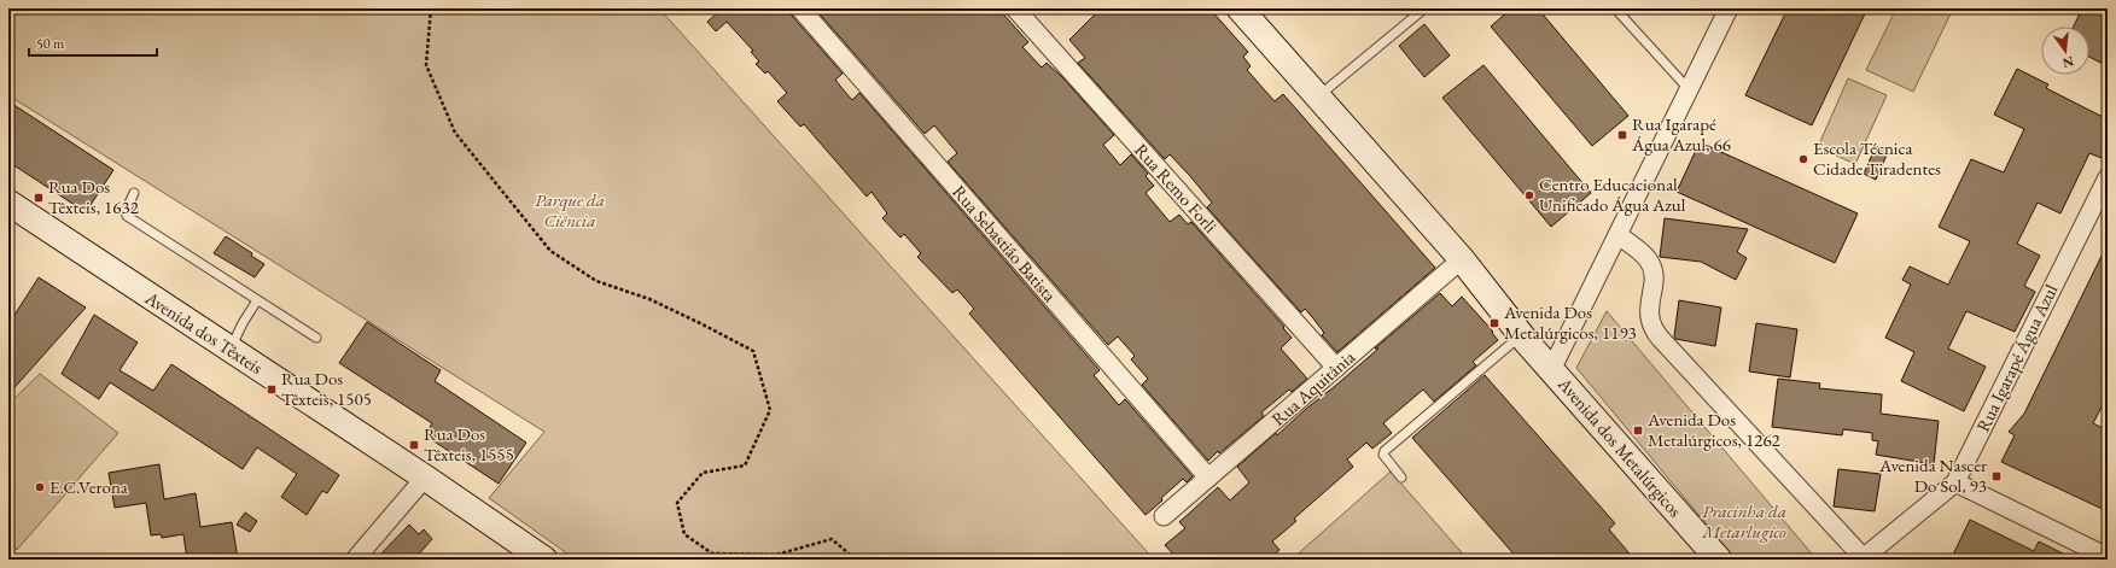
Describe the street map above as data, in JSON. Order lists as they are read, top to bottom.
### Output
{
  "streets": {
    "main road": ["Avenida dos Têxteis", "Avenida dos Metalúrgicos"],
    "street": [
      "Rua Remo Forli",
      "Rua Sebastião Batista",
      "Rua Igarapé Água Azul",
      "Rua Aquitânia"
    ]
  },
  "crossings": [
    ["Rua Remo Forli", "Rua Aquitânia"],
    ["Rua Sebastião Batista", "Rua Aquitânia"],
    ["Rua Aquitânia", "Avenida dos Metalúrgicos"]
  ],
  "parks": ["Parque da Ciência", "Pracinha da Metarlugico"],
  "places": {
    "transit": [
      "Rua Igarapé Água Azul, 66",
      "Rua Dos Têxteis, 1632",
      "Avenida Dos Metalúrgicos, 1193",
      "Rua Dos Têxteis, 1505",
      "Avenida Dos Metalúrgicos, 1262",
      "Rua Dos Têxteis, 1555",
      "Avenida Nascer Do Sol, 93"
    ],
    "other": ["Escola Técnica Cidade Tiradentes", "Centro Educacional Unificado Água Azul", "E.C.Verona"]
  },
  "scale_bar": "50 m",
  "north": "bottom"
}
